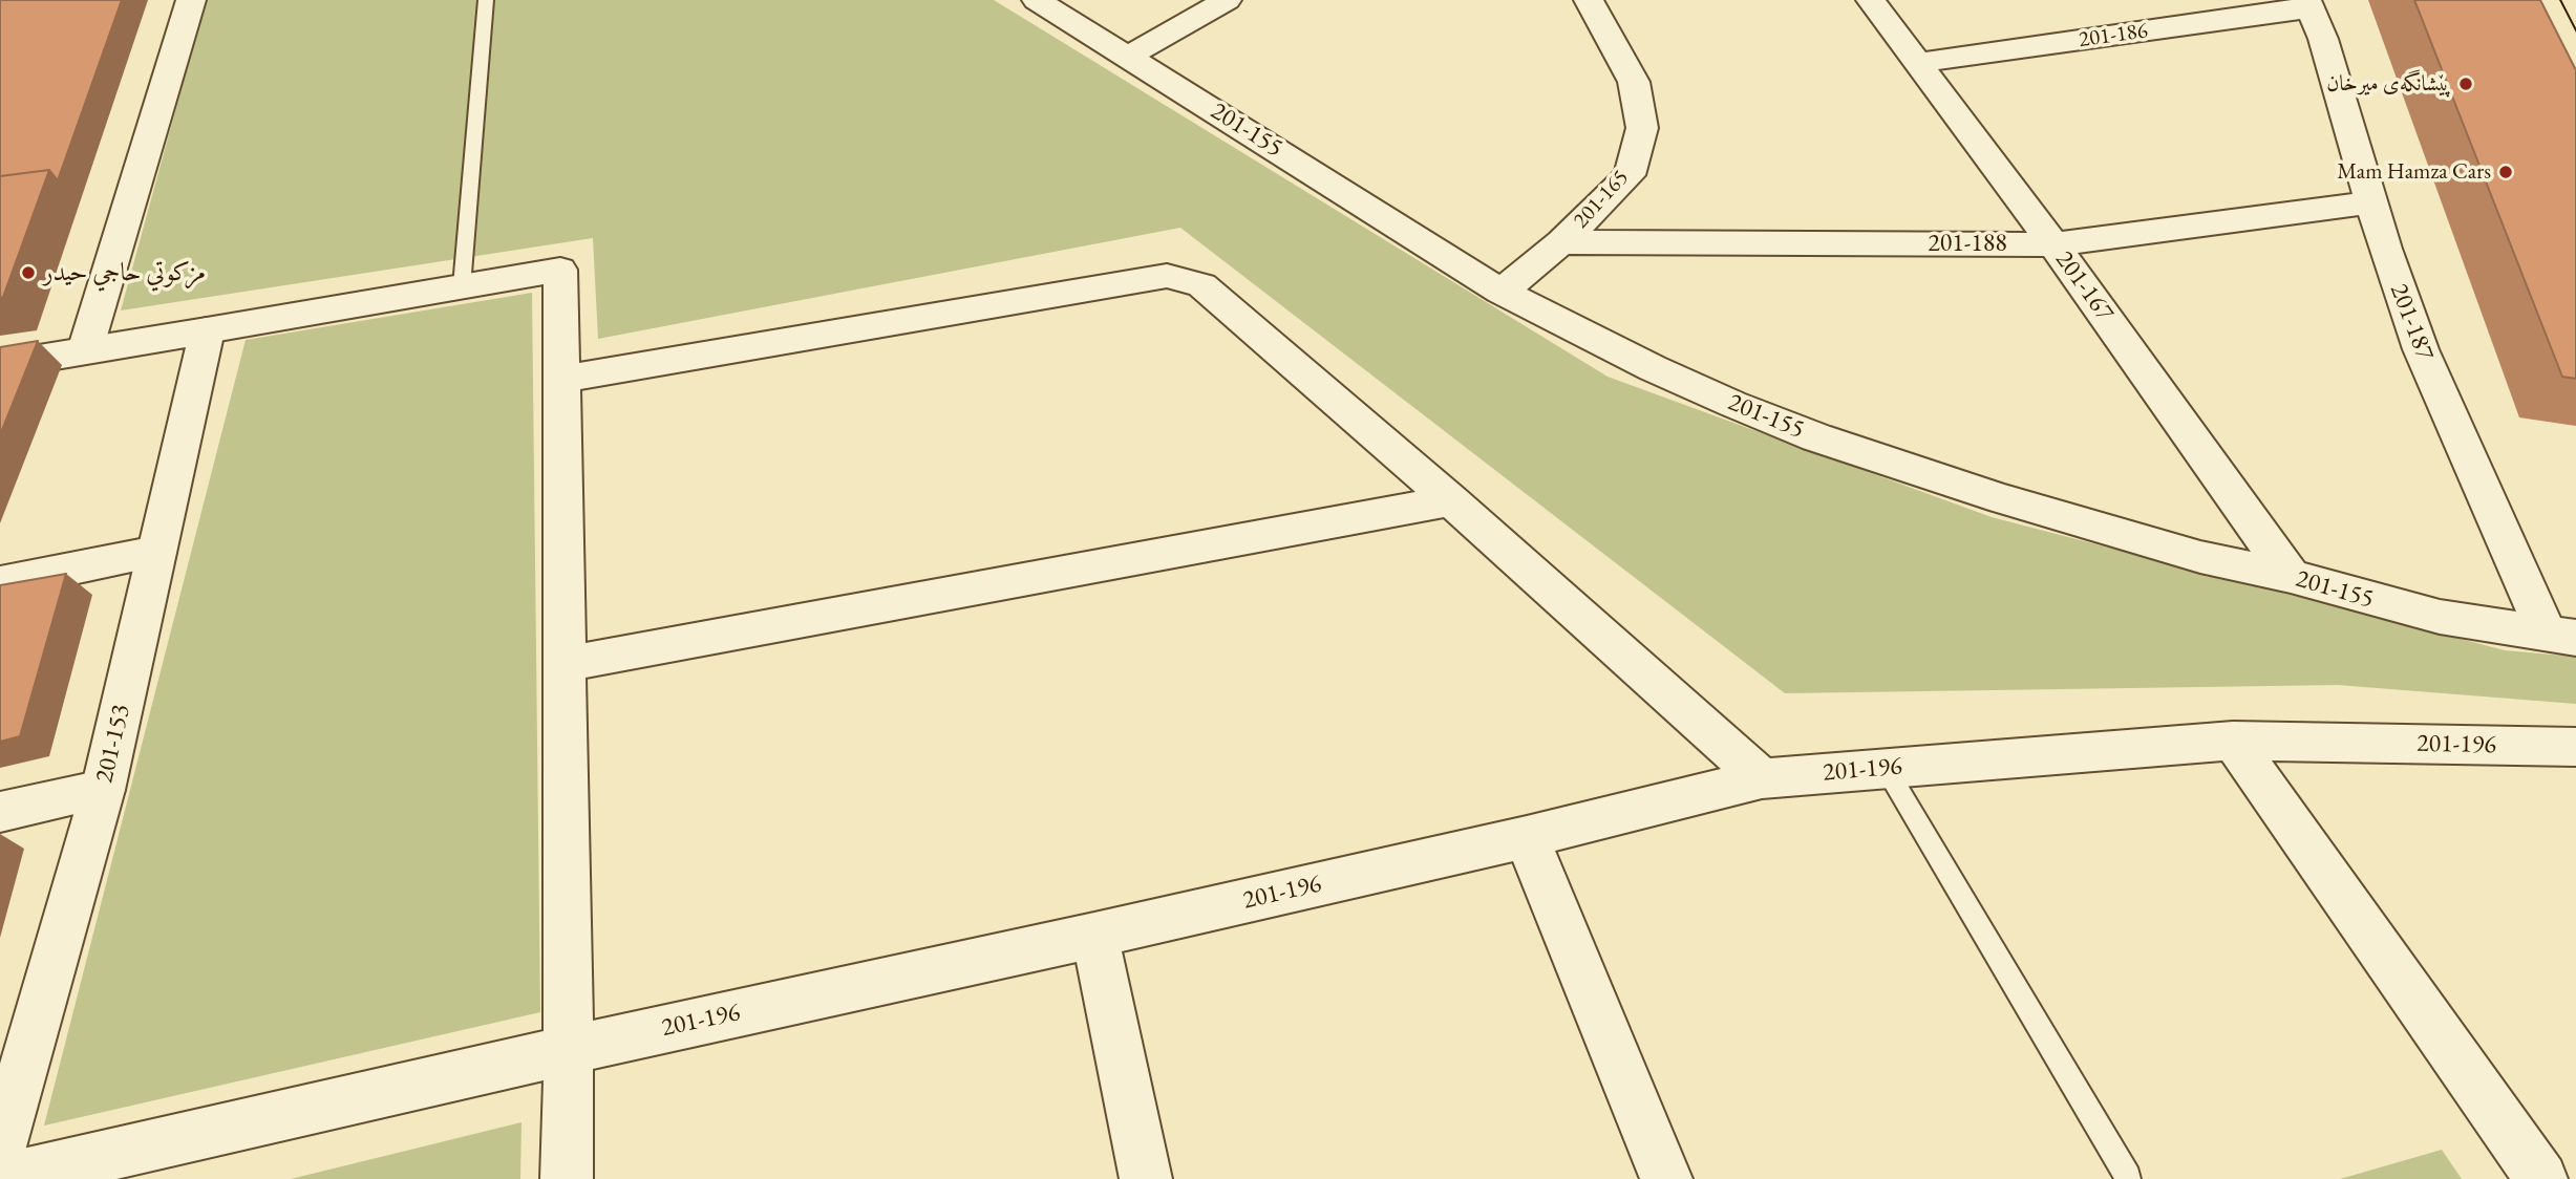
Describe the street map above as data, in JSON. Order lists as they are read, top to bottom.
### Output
{
  "streets": {
    "street": [
      "201-186",
      "201-155",
      "201-165",
      "201-188",
      "201-167",
      "201-187",
      "201-153",
      "201-196"
    ]
  },
  "crossings": [
    ["201-186", "201-167"],
    ["201-186", "201-187"],
    ["201-155", "201-165"],
    ["201-155", "201-167"],
    ["201-155", "201-187"],
    ["201-165", "201-188"],
    ["201-188", "201-167"],
    ["201-188", "201-187"]
  ],
  "places": ["پێشانگەی میرخان", "Mam Hamza Cars", "مزكوتي حاجي حيدر"]
}
